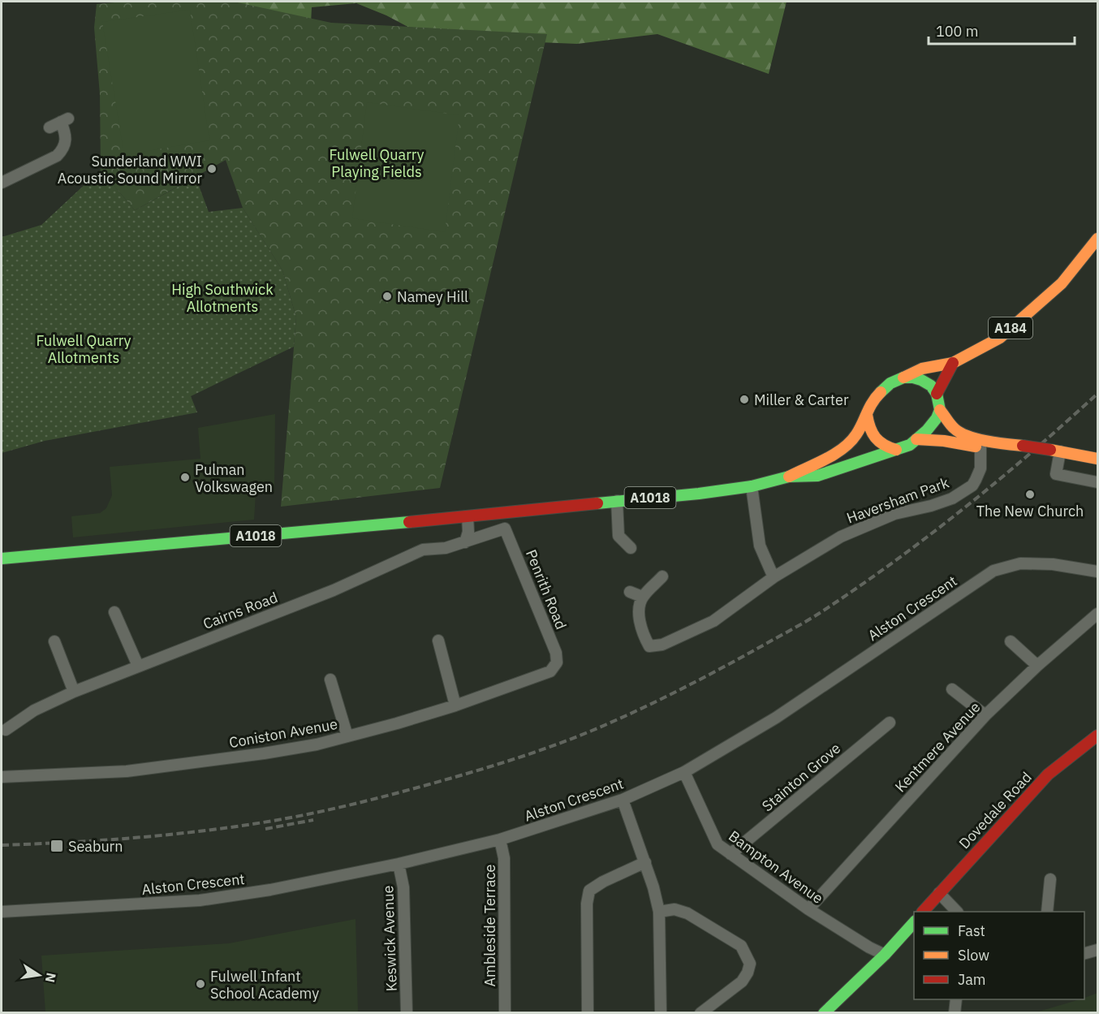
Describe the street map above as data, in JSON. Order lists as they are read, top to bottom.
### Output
{
  "streets": {
    "main road": ["A184", "A1018", "Dovedale Road"],
    "street": [
      "Haversham Park",
      "Penrith Road",
      "Alston Crescent",
      "Cairns Road",
      "Coniston Avenue",
      "Kentmere Avenue",
      "Stainton Grove",
      "Bampton Avenue",
      "Ambleside Terrace",
      "Keswick Avenue"
    ]
  },
  "crossings": [
    ["A184", "A1018"],
    ["Penrith Road", "Cairns Road"],
    ["Penrith Road", "Coniston Avenue"],
    ["Alston Crescent", "Bampton Avenue"],
    ["Alston Crescent", "Ambleside Terrace"],
    ["Alston Crescent", "Keswick Avenue"],
    ["Kentmere Avenue", "Bampton Avenue"],
    ["Stainton Grove", "Bampton Avenue"]
  ],
  "parks": ["Fulwell Quarry Playing Fields", "High Southwick Allotments", "Fulwell Quarry Allotments"],
  "places": {
    "other": [
      "Sunderland WWI Acoustic Sound Mirror",
      "Namey Hill",
      "Miller & Carter",
      "Pulman Volkswagen",
      "The New Church",
      "Fulwell Infant School Academy"
    ],
    "transit": ["Seaburn"]
  },
  "legend": ["Fast", "Slow", "Jam"],
  "scale_bar": "100 m",
  "north": "right"
}
